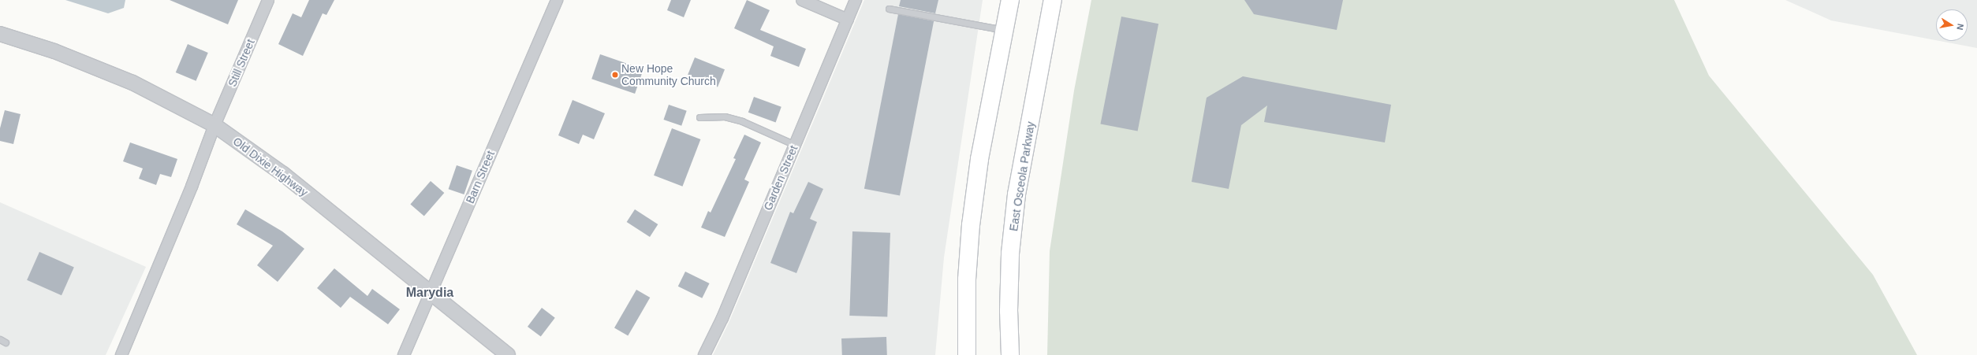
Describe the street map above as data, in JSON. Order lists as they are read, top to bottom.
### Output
{
  "streets": {
    "main road": ["East Osceola Parkway"],
    "street": [
      "Still Street",
      "Old Dixie Highway",
      "Barn Street",
      "Garden Street"
    ]
  },
  "crossings": [
    ["Still Street", "Old Dixie Highway"],
    ["Old Dixie Highway", "Barn Street"]
  ],
  "districts": ["Marydia"],
  "places": ["New Hope Community Church"],
  "north": "right"
}
